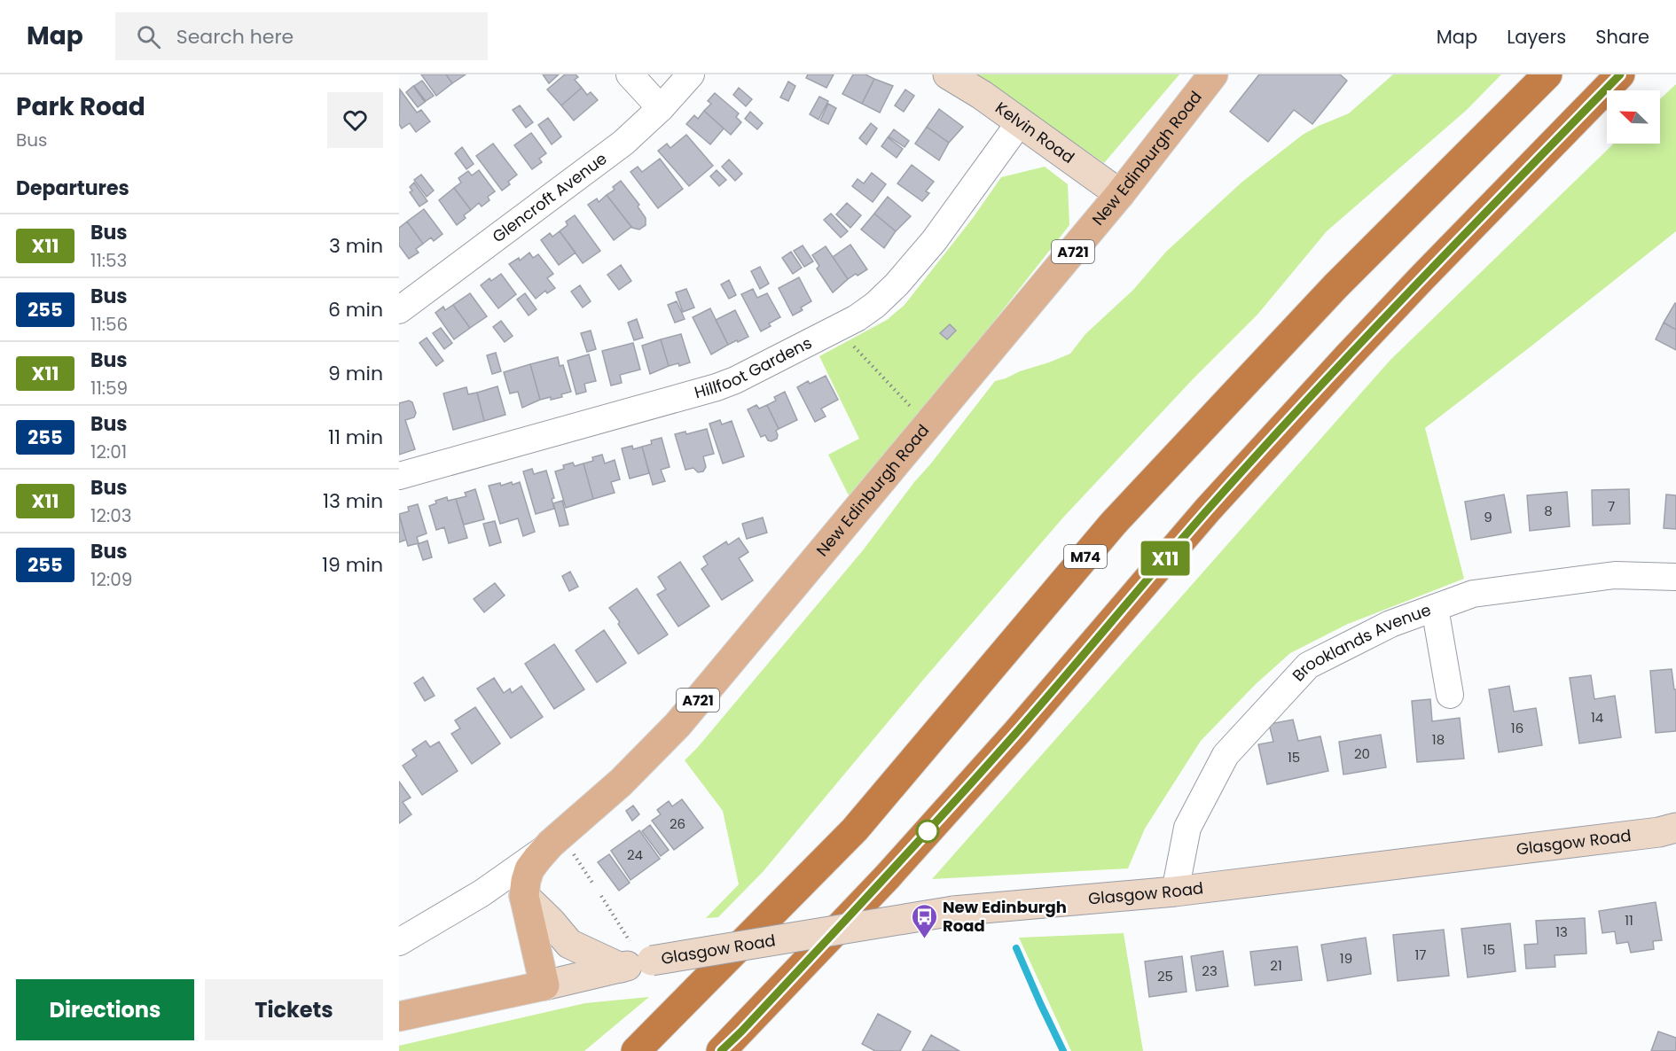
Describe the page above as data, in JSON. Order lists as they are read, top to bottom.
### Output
{
  "streets": {
    "highway": ["M74"],
    "main road": [
      "Kelvin Road",
      "New Edinburgh Road",
      "A721",
      "Glasgow Road"
    ],
    "street": ["Glencroft Avenue", "Hillfoot Gardens", "Brooklands Avenue"]
  },
  "crossings": [
    ["Kelvin Road", "New Edinburgh Road"],
    ["Kelvin Road", "Hillfoot Gardens"],
    ["New Edinburgh Road", "Glasgow Road"],
    ["Brooklands Avenue", "Glasgow Road"]
  ],
  "places": {
    "bus stop": ["New Edinburgh Road"]
  },
  "lines": ["bus line X11"],
  "house_numbers": [
    "7",
    "8",
    "9",
    "14",
    "16",
    "18",
    "20",
    "15",
    "26",
    "24",
    "11",
    "13",
    "15",
    "17",
    "19",
    "21",
    "23",
    "25"
  ],
  "north": "top left",
  "page": {
    "header": "Map",
    "search": "Search here",
    "nav": ["Map", "Layers", "Share"],
    "heading": [
      ["Park Road", "Bus"],
      "Departures"
    ],
    "on_map": "X11",
    "list": [
      {
        "mark": "X11",
        "name": "Bus",
        "note": "11:53",
        "value": "3 min"
      },
      {
        "mark": "255",
        "name": "Bus",
        "note": "11:56",
        "value": "6 min"
      },
      {
        "mark": "X11",
        "name": "Bus",
        "note": "11:59",
        "value": "9 min"
      },
      {
        "mark": "255",
        "name": "Bus",
        "note": "12:01",
        "value": "11 min"
      },
      {
        "mark": "X11",
        "name": "Bus",
        "note": "12:03",
        "value": "13 min"
      },
      {
        "mark": "255",
        "name": "Bus",
        "note": "12:09",
        "value": "19 min"
      }
    ],
    "buttons": ["Directions", "Tickets"]
  }
}
